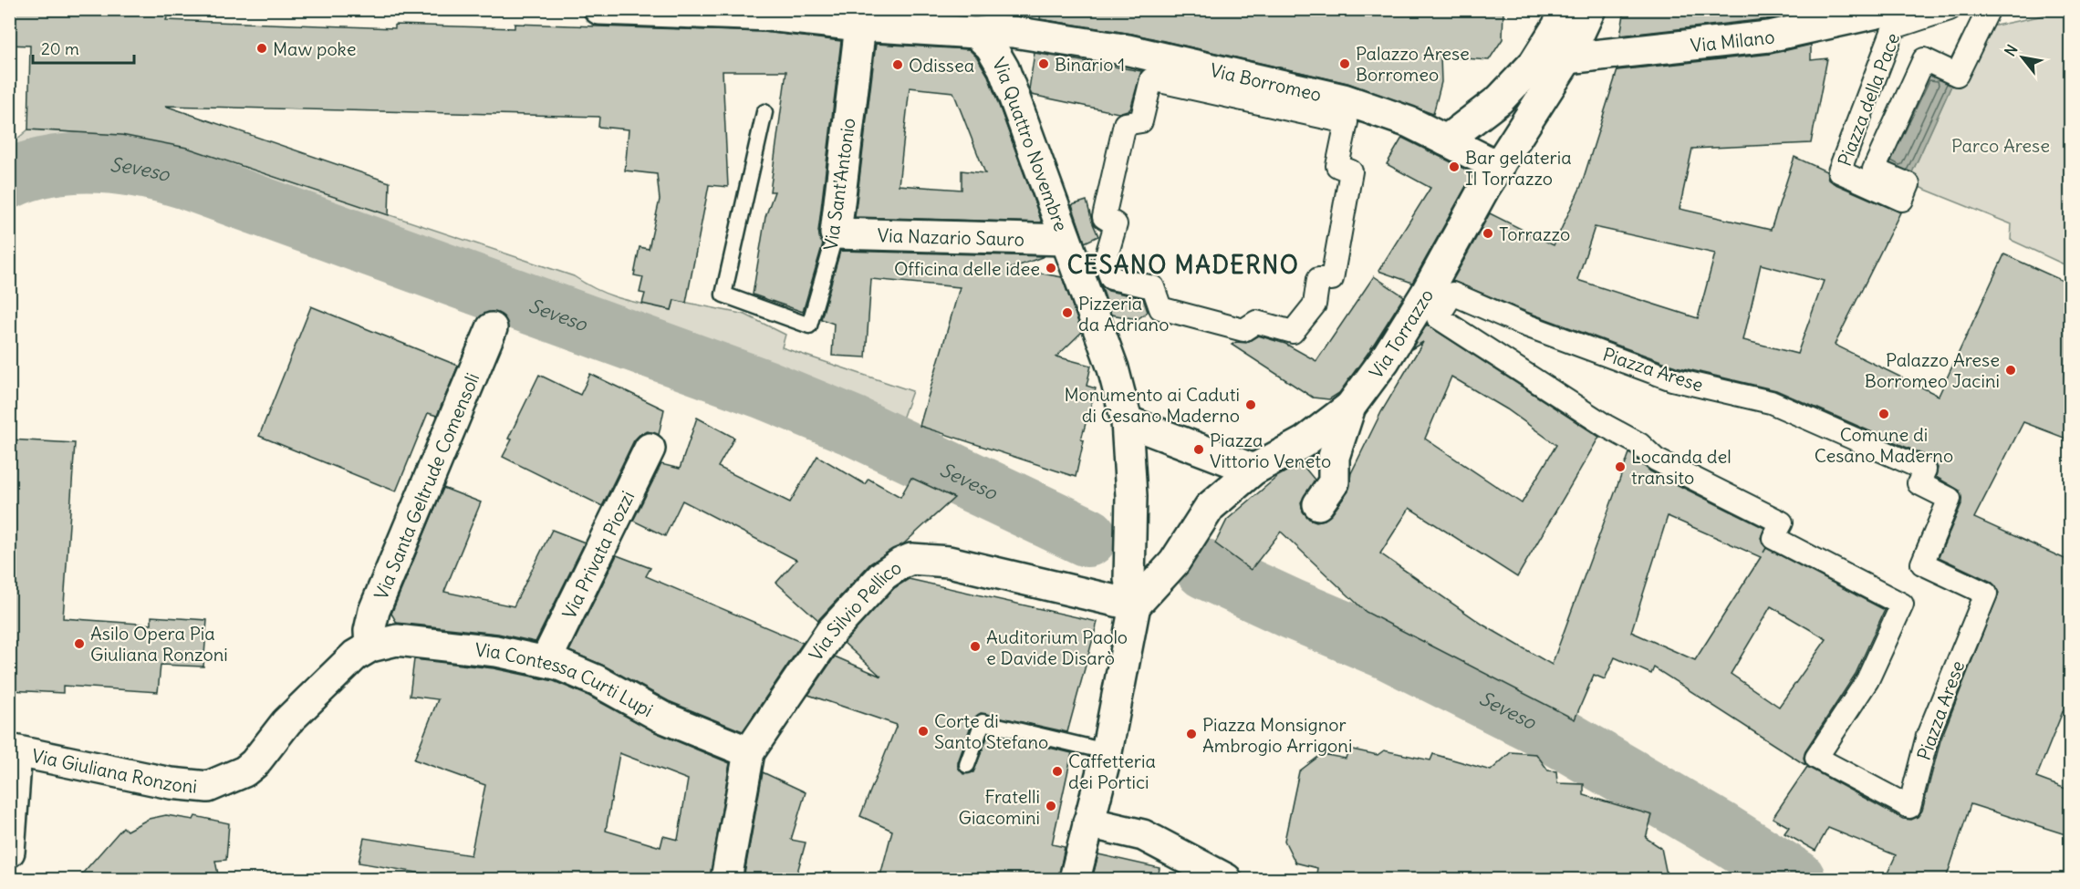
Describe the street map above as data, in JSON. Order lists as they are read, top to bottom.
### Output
{
  "streets": {
    "street": [
      "Via Milano",
      "Via Borromeo",
      "Piazza della Pace",
      "Via Quattro Novembre",
      "Via Sant'Antonio",
      "Via Nazario Sauro",
      "Via Torrazzo",
      "Piazza Arese",
      "Via Santa Geltrude Comensoli",
      "Via Privata Piozzi",
      "Via Silvio Pellico",
      "Via Contessa Curti Lupi",
      "Via Giuliana Ronzoni"
    ]
  },
  "crossings": [
    ["Via Milano", "Via Torrazzo"],
    ["Via Borromeo", "Via Quattro Novembre"],
    ["Via Borromeo", "Via Sant'Antonio"],
    ["Via Borromeo", "Via Torrazzo"],
    ["Via Quattro Novembre", "Via Nazario Sauro"],
    ["Via Sant'Antonio", "Via Nazario Sauro"],
    ["Via Torrazzo", "Piazza Arese"],
    ["Via Santa Geltrude Comensoli", "Via Contessa Curti Lupi"],
    ["Via Santa Geltrude Comensoli", "Via Giuliana Ronzoni"],
    ["Via Privata Piozzi", "Via Contessa Curti Lupi"],
    ["Via Silvio Pellico", "Via Contessa Curti Lupi"],
    ["Via Contessa Curti Lupi", "Via Giuliana Ronzoni"]
  ],
  "districts": ["CESANO MADERNO"],
  "water": ["Seveso"],
  "parks": ["Parco Arese"],
  "places": [
    "Maw poke",
    "Binario 1",
    "Palazzo Arese Borromeo",
    "Odissea",
    "Bar gelateria Il Torrazzo",
    "Torrazzo",
    "Officina delle idee",
    "Pizzeria da Adriano",
    "Palazzo Arese Borromeo Jacini",
    "Monumento ai Caduti di Cesano Maderno",
    "Comune di Cesano Maderno",
    "Piazza Vittorio Veneto",
    "Locanda del transito",
    "Asilo Opera Pia Giuliana Ronzoni",
    "Auditorium Paolo e Davide Disarò",
    "Corte di Santo Stefano",
    "Piazza Monsignor Ambrogio Arrigoni",
    "Caffetteria dei Portici",
    "Fratelli Giacomini"
  ],
  "scale_bar": "20 m",
  "north": "top left"
}
